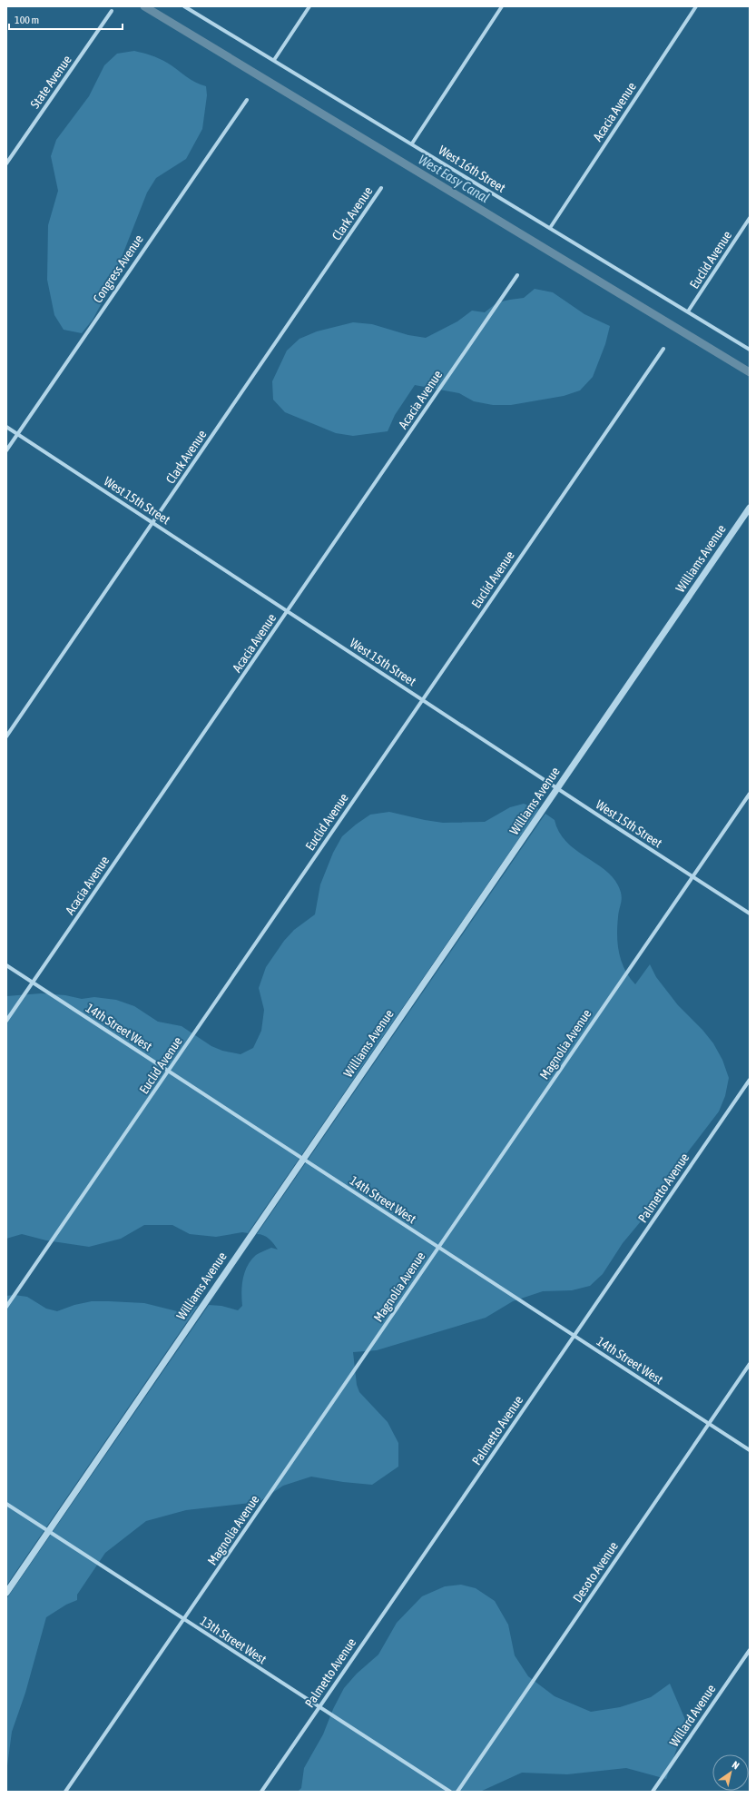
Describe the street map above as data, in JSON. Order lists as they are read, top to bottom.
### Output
{
  "streets": {
    "street": [
      "State Avenue",
      "Acacia Avenue",
      "West 16th Street",
      "Clark Avenue",
      "Euclid Avenue",
      "Congress Avenue",
      "West 15th Street",
      "Williams Avenue",
      "14th Street West",
      "Magnolia Avenue",
      "Palmetto Avenue",
      "Desoto Avenue",
      "13th Street West",
      "Willard Avenue"
    ]
  },
  "crossings": [
    ["Acacia Avenue", "West 16th Street"],
    ["Acacia Avenue", "West 15th Street"],
    ["Acacia Avenue", "14th Street West"],
    ["West 16th Street", "Euclid Avenue"],
    ["Clark Avenue", "West 15th Street"],
    ["Euclid Avenue", "West 15th Street"],
    ["Euclid Avenue", "14th Street West"],
    ["Congress Avenue", "West 15th Street"],
    ["West 15th Street", "Williams Avenue"],
    ["West 15th Street", "Magnolia Avenue"],
    ["Williams Avenue", "14th Street West"],
    ["Williams Avenue", "13th Street West"],
    ["14th Street West", "Magnolia Avenue"],
    ["14th Street West", "Palmetto Avenue"],
    ["14th Street West", "Desoto Avenue"],
    ["Magnolia Avenue", "13th Street West"],
    ["Palmetto Avenue", "13th Street West"]
  ],
  "water": ["West Easy Canal"],
  "scale_bar": "100 m",
  "north": "top right"
}
